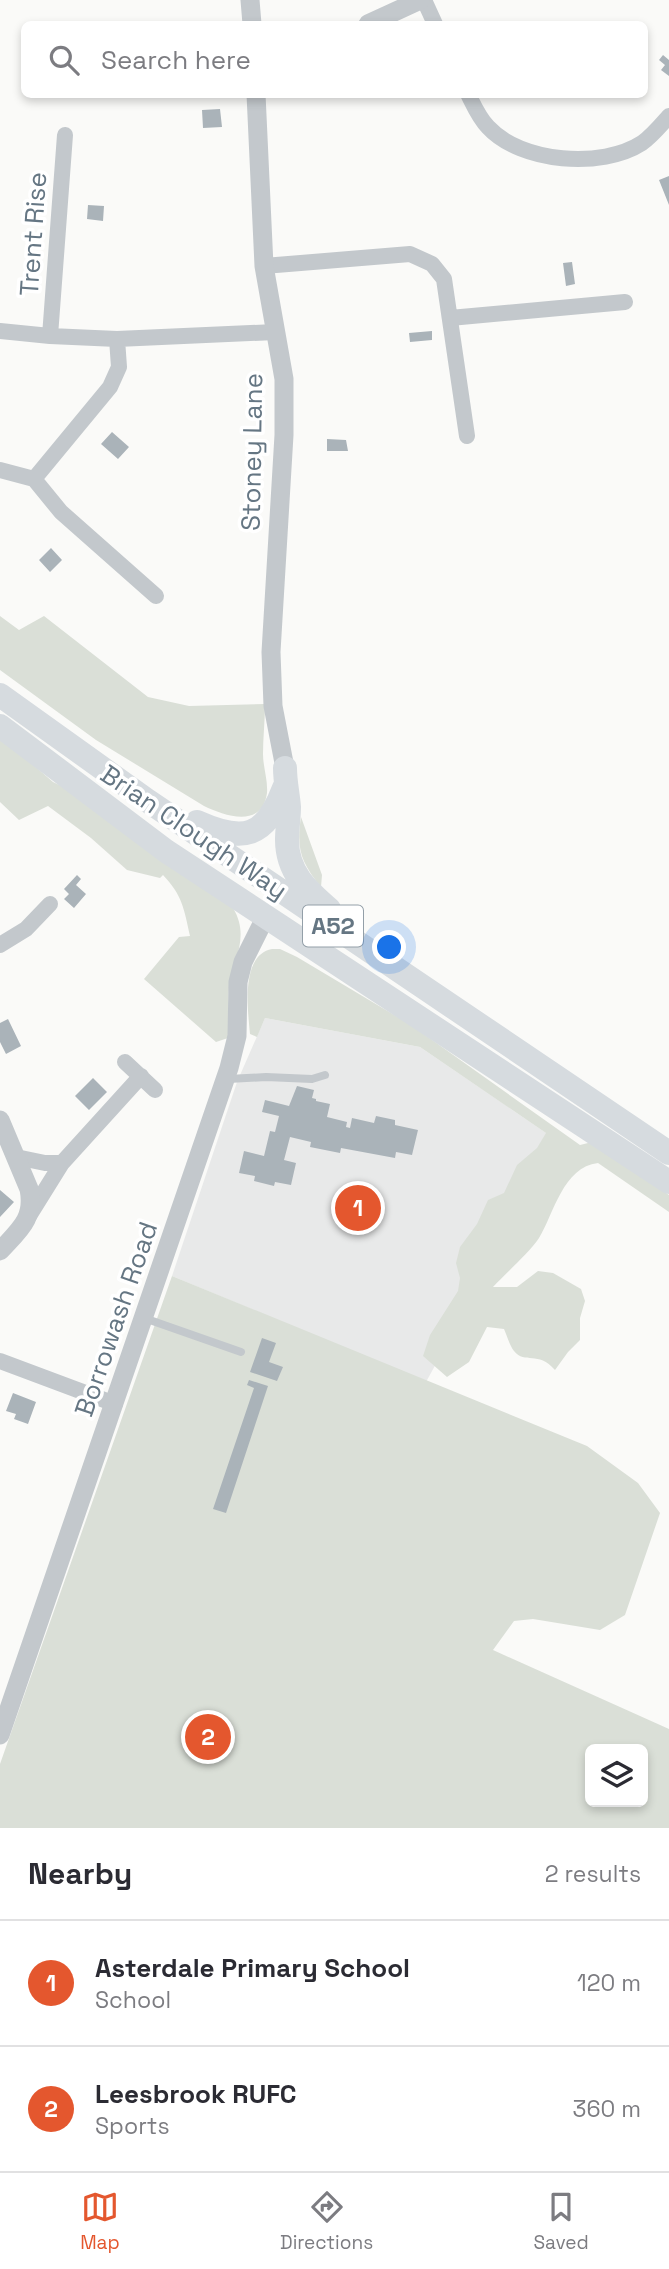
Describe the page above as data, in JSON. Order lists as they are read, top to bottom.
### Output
{
  "streets": {
    "highway": ["Brian Clough Way", "A52"],
    "street": ["Trent Rise", "Stoney Lane", "Borrowash Road"]
  },
  "crossings": [
    ["Brian Clough Way", "Borrowash Road"]
  ],
  "page": {
    "search": "Search here",
    "pins": ["1", "2"],
    "heading": ["Nearby", "2 results"],
    "list": [
      {
        "mark": "1",
        "name": "Asterdale Primary School",
        "note": "School",
        "value": "120 m"
      },
      {
        "mark": "2",
        "name": "Leesbrook RUFC",
        "note": "Sports",
        "value": "360 m"
      }
    ],
    "nav": ["Map", "Directions", "Saved"]
  }
}
